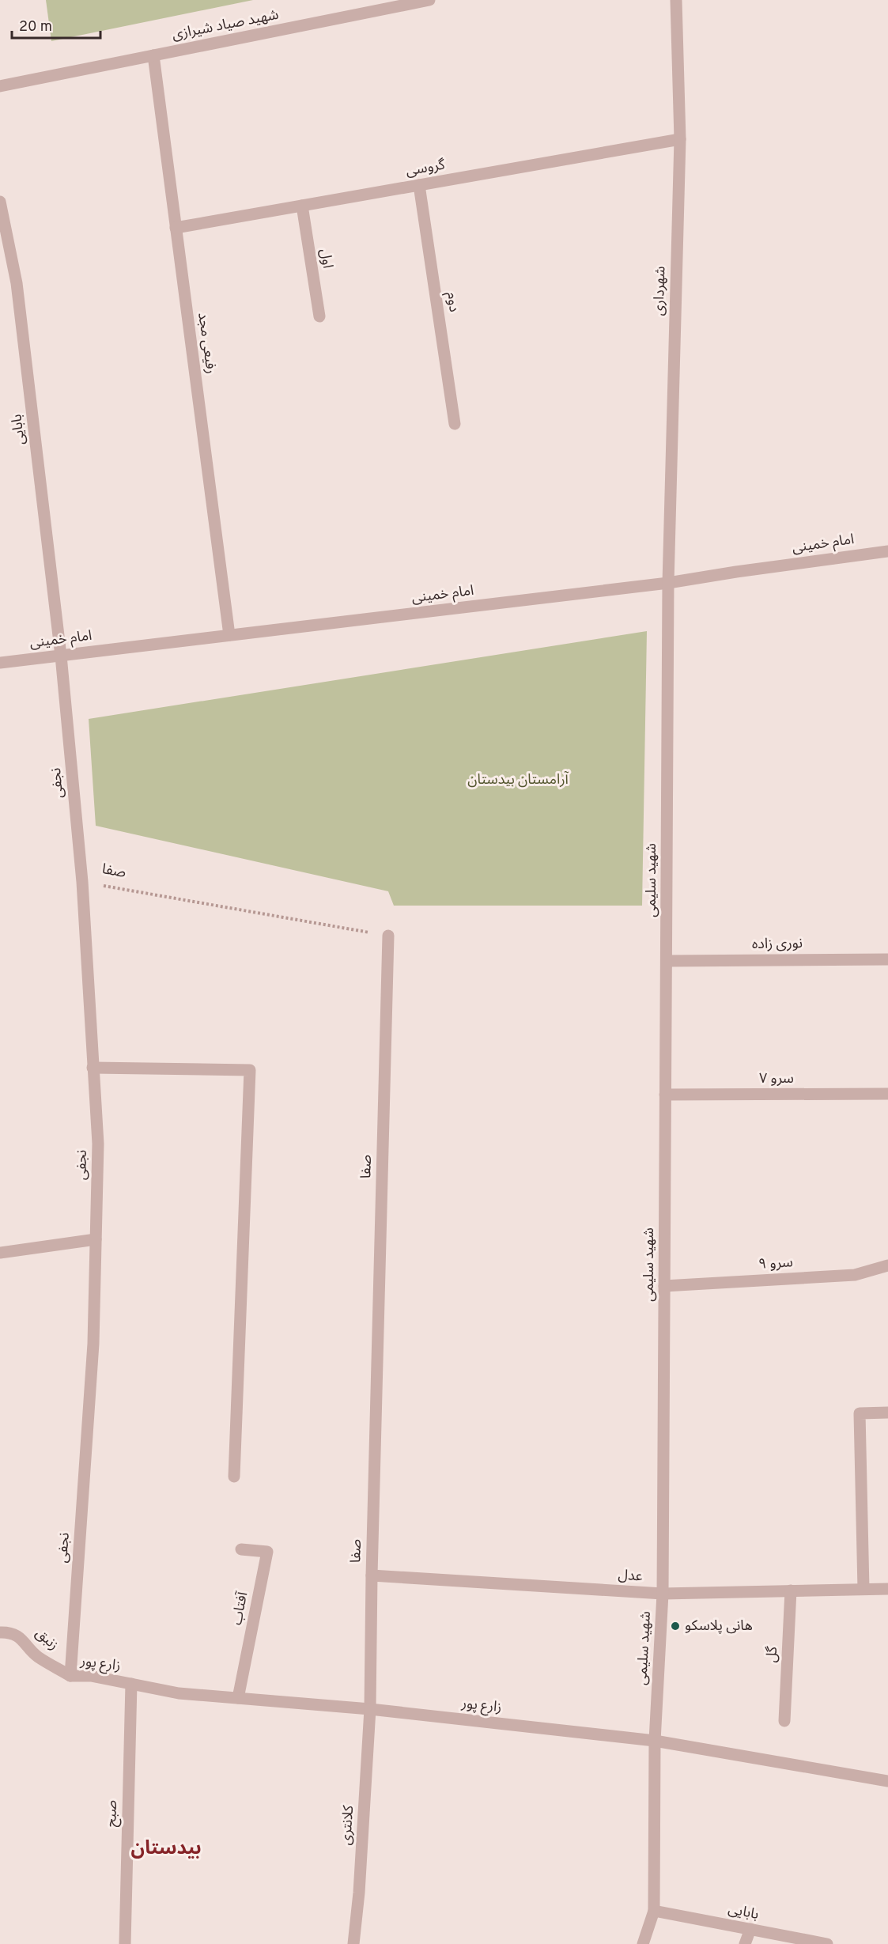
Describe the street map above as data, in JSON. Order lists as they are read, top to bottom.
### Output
{
  "streets": {
    "street": [
      "شهید صیاد شیرازی",
      "گروسی",
      "اول",
      "شهرداری",
      "دوم",
      "رفیعی مجد",
      "بابایی",
      "امام خمینی",
      "نجفی",
      "صفا",
      "شهید سلیمی",
      "نوری زاده",
      "سرو ۷",
      "سرو ۹",
      "عدل",
      "آفتاب",
      "زنبق",
      "گل",
      "زارع پور",
      "صبح",
      "کلانتری"
    ]
  },
  "crossings": [
    ["شهید صیاد شیرازی", "رفیعی مجد"],
    ["گروسی", "اول"],
    ["گروسی", "شهرداری"],
    ["گروسی", "دوم"],
    ["گروسی", "رفیعی مجد"],
    ["شهرداری", "امام خمینی"],
    ["شهرداری", "شهید سلیمی"],
    ["رفیعی مجد", "امام خمینی"],
    ["بابایی", "امام خمینی"],
    ["بابایی", "نجفی"],
    ["بابایی", "شهید سلیمی"],
    ["امام خمینی", "نجفی"],
    ["امام خمینی", "شهید سلیمی"],
    ["نجفی", "صفا"],
    ["نجفی", "زنبق"],
    ["نجفی", "زارع پور"],
    ["صفا", "عدل"],
    ["صفا", "زارع پور"],
    ["صفا", "کلانتری"],
    ["شهید سلیمی", "نوری زاده"],
    ["شهید سلیمی", "سرو ۷"],
    ["شهید سلیمی", "سرو ۹"],
    ["شهید سلیمی", "عدل"],
    ["شهید سلیمی", "زارع پور"],
    ["عدل", "گل"],
    ["آفتاب", "زارع پور"],
    ["زنبق", "زارع پور"],
    ["زارع پور", "صبح"],
    ["زارع پور", "کلانتری"]
  ],
  "districts": ["بیدستان"],
  "parks": ["آرامستان بیدستان"],
  "places": ["هانی پلاسکو"],
  "scale_bar": "20 m"
}
